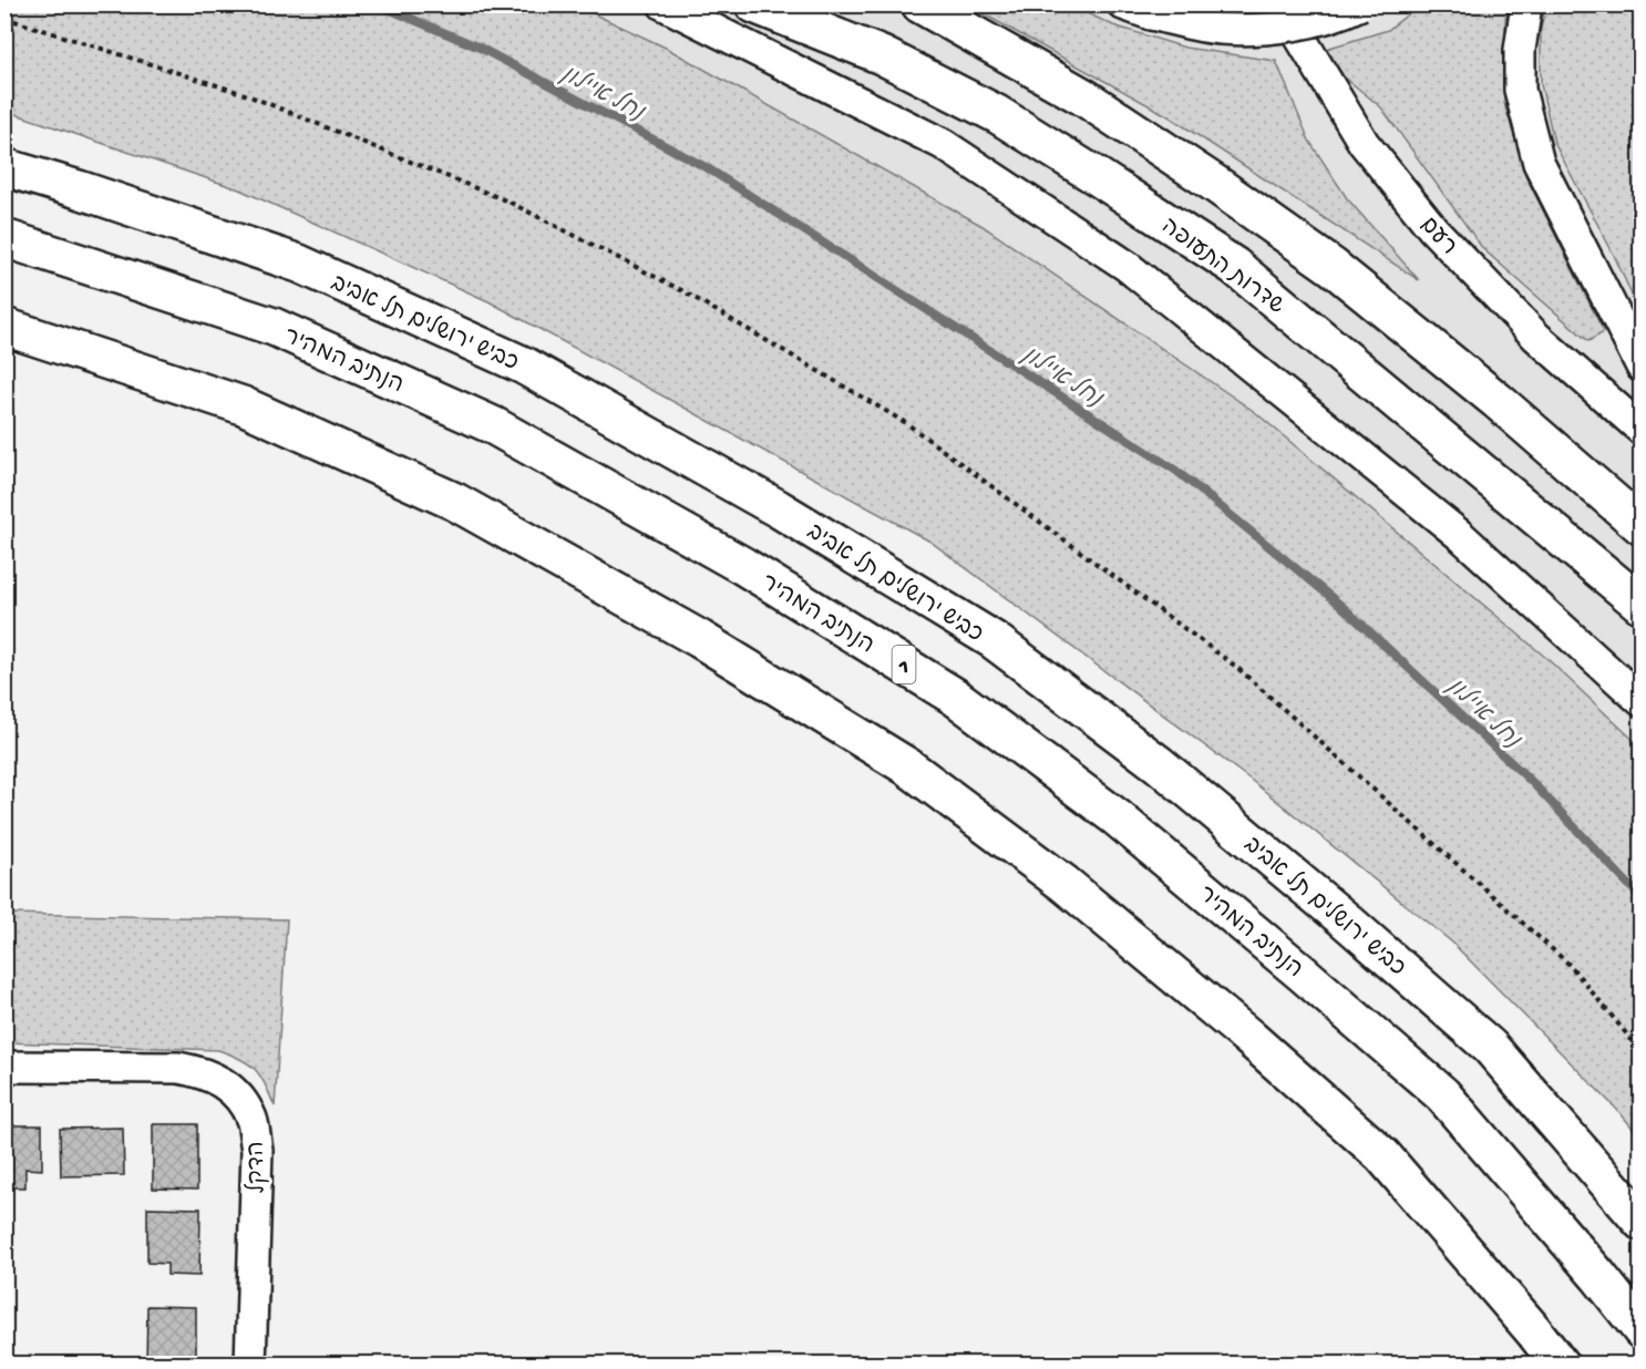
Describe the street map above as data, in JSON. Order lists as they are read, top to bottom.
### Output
{
  "streets": {
    "main road": [
      "שדרות התעופה",
      "כביש ירושלים תל אביב",
      "הנתיב המהיר",
      "1"
    ],
    "street": ["רעם", "הדקל"]
  },
  "water": ["נחל איילון"]
}
